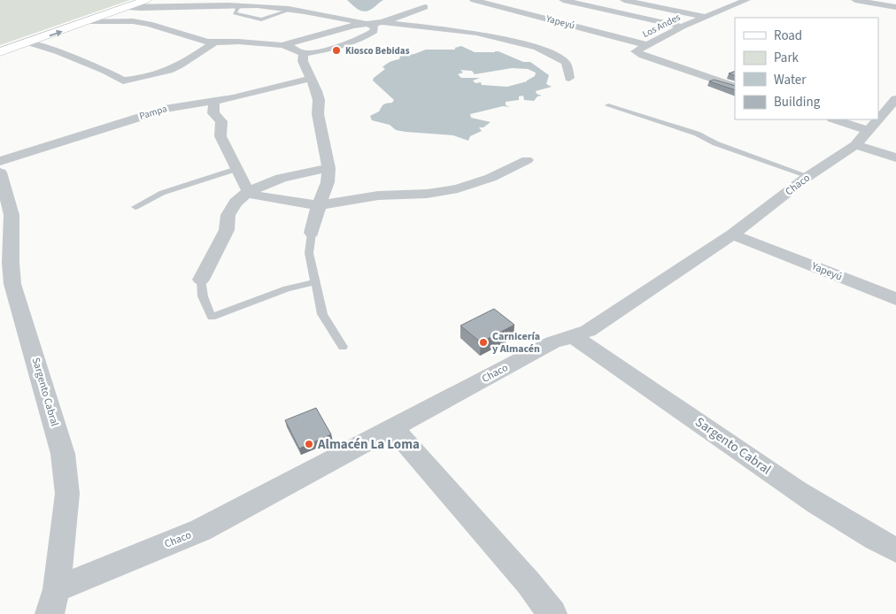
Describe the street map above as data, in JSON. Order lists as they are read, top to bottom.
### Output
{
  "streets": {
    "street": [
      "Yapeyú",
      "Los Andes",
      "Pampa",
      "Chaco",
      "Sargento Cabral"
    ]
  },
  "crossings": [
    ["Yapeyú", "Los Andes"],
    ["Yapeyú", "Chaco"],
    ["Chaco", "Sargento Cabral"]
  ],
  "places": ["Kiosco Bebidas", "Carnicería y Almacén", "Almacén La Loma"],
  "legend": [
    "Road",
    "Park",
    "Water",
    "Building"
  ]
}
